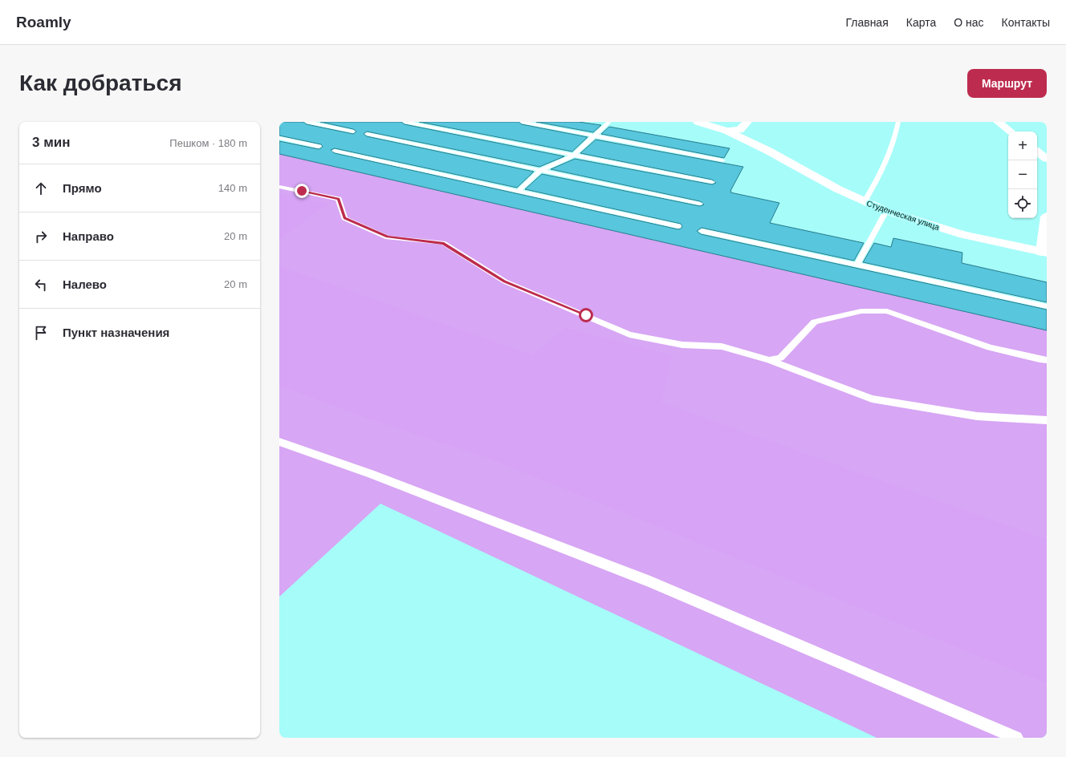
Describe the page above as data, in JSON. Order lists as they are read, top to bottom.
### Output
{
  "streets": {
    "main road": ["Студенческая улица"]
  },
  "page": {
    "header": "Roamly",
    "nav": [
      "Главная",
      "Карта",
      "О нас",
      "Контакты"
    ],
    "buttons": "Маршрут",
    "title": "Как добраться",
    "heading": ["3 мин", "Пешком · 180 m"],
    "map_buttons": ["+", "−"],
    "list": [
      ["Прямо", "140 m"],
      ["Направо", "20 m"],
      ["Налево", "20 m"],
      "Пункт назначения"
    ]
  }
}
